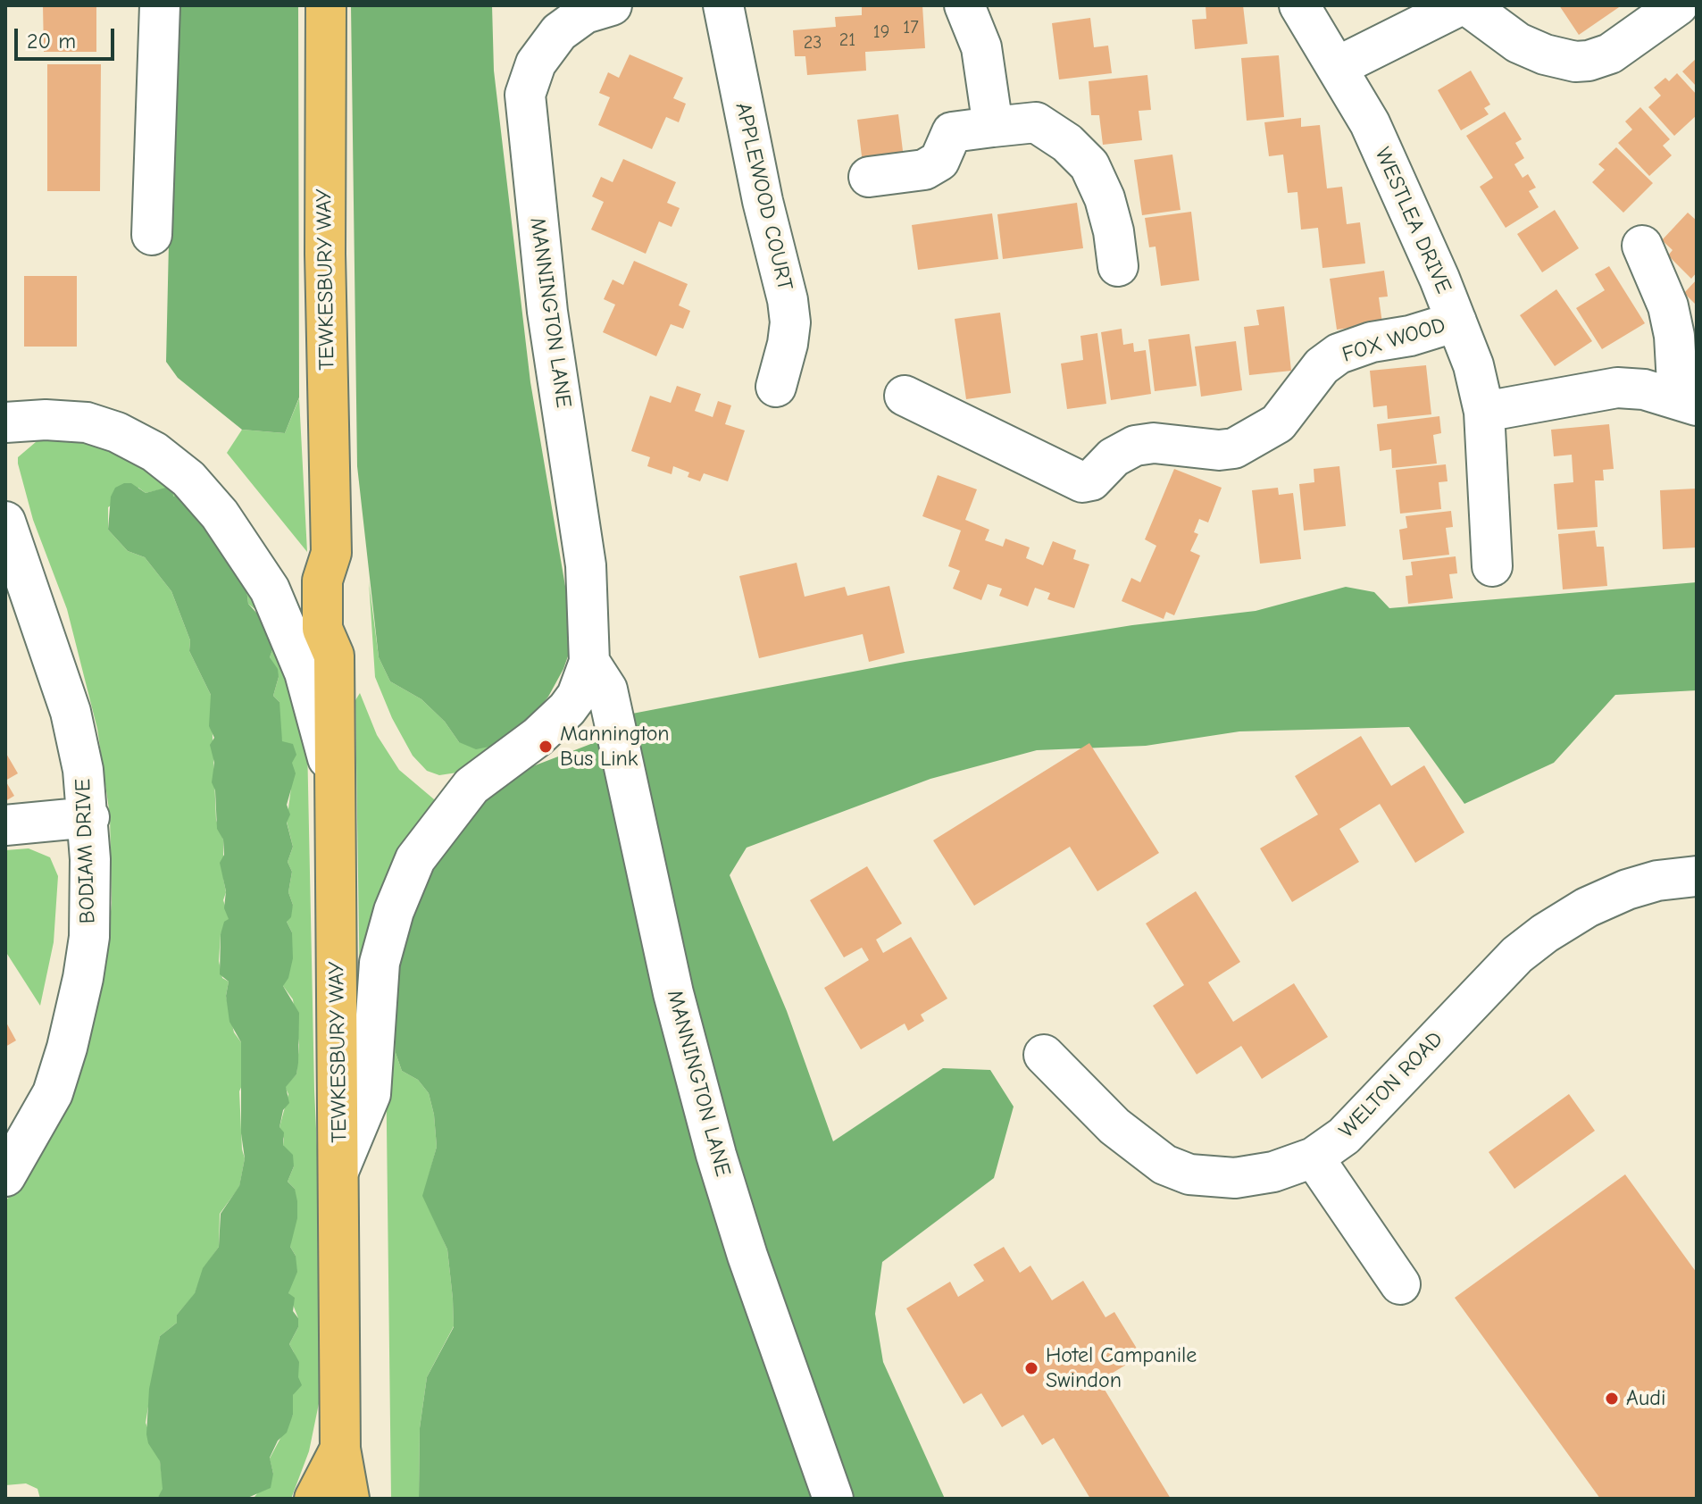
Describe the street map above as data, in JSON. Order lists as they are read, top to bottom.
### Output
{
  "streets": {
    "main road": ["TEWKESBURY WAY"],
    "street": [
      "APPLEWOOD COURT",
      "WESTLEA DRIVE",
      "MANNINGTON LANE",
      "FOX WOOD",
      "BODIAM DRIVE",
      "WELTON ROAD"
    ]
  },
  "crossings": [
    ["WESTLEA DRIVE", "FOX WOOD"],
    ["TEWKESBURY WAY", "MANNINGTON LANE"]
  ],
  "places": ["Mannington Bus Link", "Hotel Campanile Swindon", "Audi"],
  "house_numbers": [
    "17",
    "19",
    "21",
    "23"
  ],
  "scale_bar": "20 m"
}
